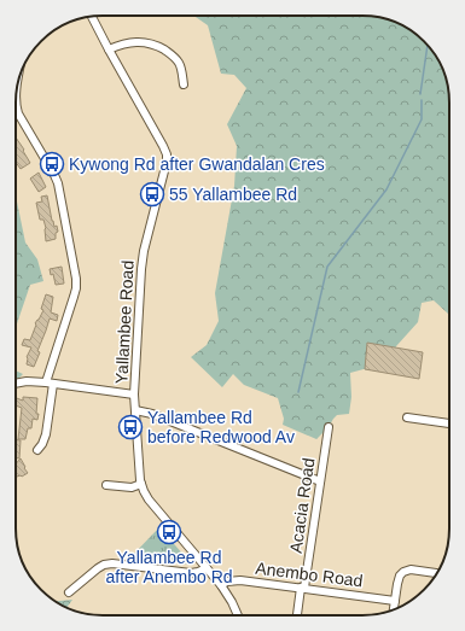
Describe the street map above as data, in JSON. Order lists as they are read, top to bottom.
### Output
{
  "streets": {
    "street": ["Yallambee Road", "Acacia Road", "Anembo Road"]
  },
  "crossings": [
    ["Yallambee Road", "Anembo Road"],
    ["Acacia Road", "Anembo Road"]
  ],
  "places": {
    "bus stop": [
      "Kywong Rd after Gwandalan Cres",
      "55 Yallambee Rd",
      "Yallambee Rd before Redwood Av",
      "Yallambee Rd after Anembo Rd"
    ]
  }
}
